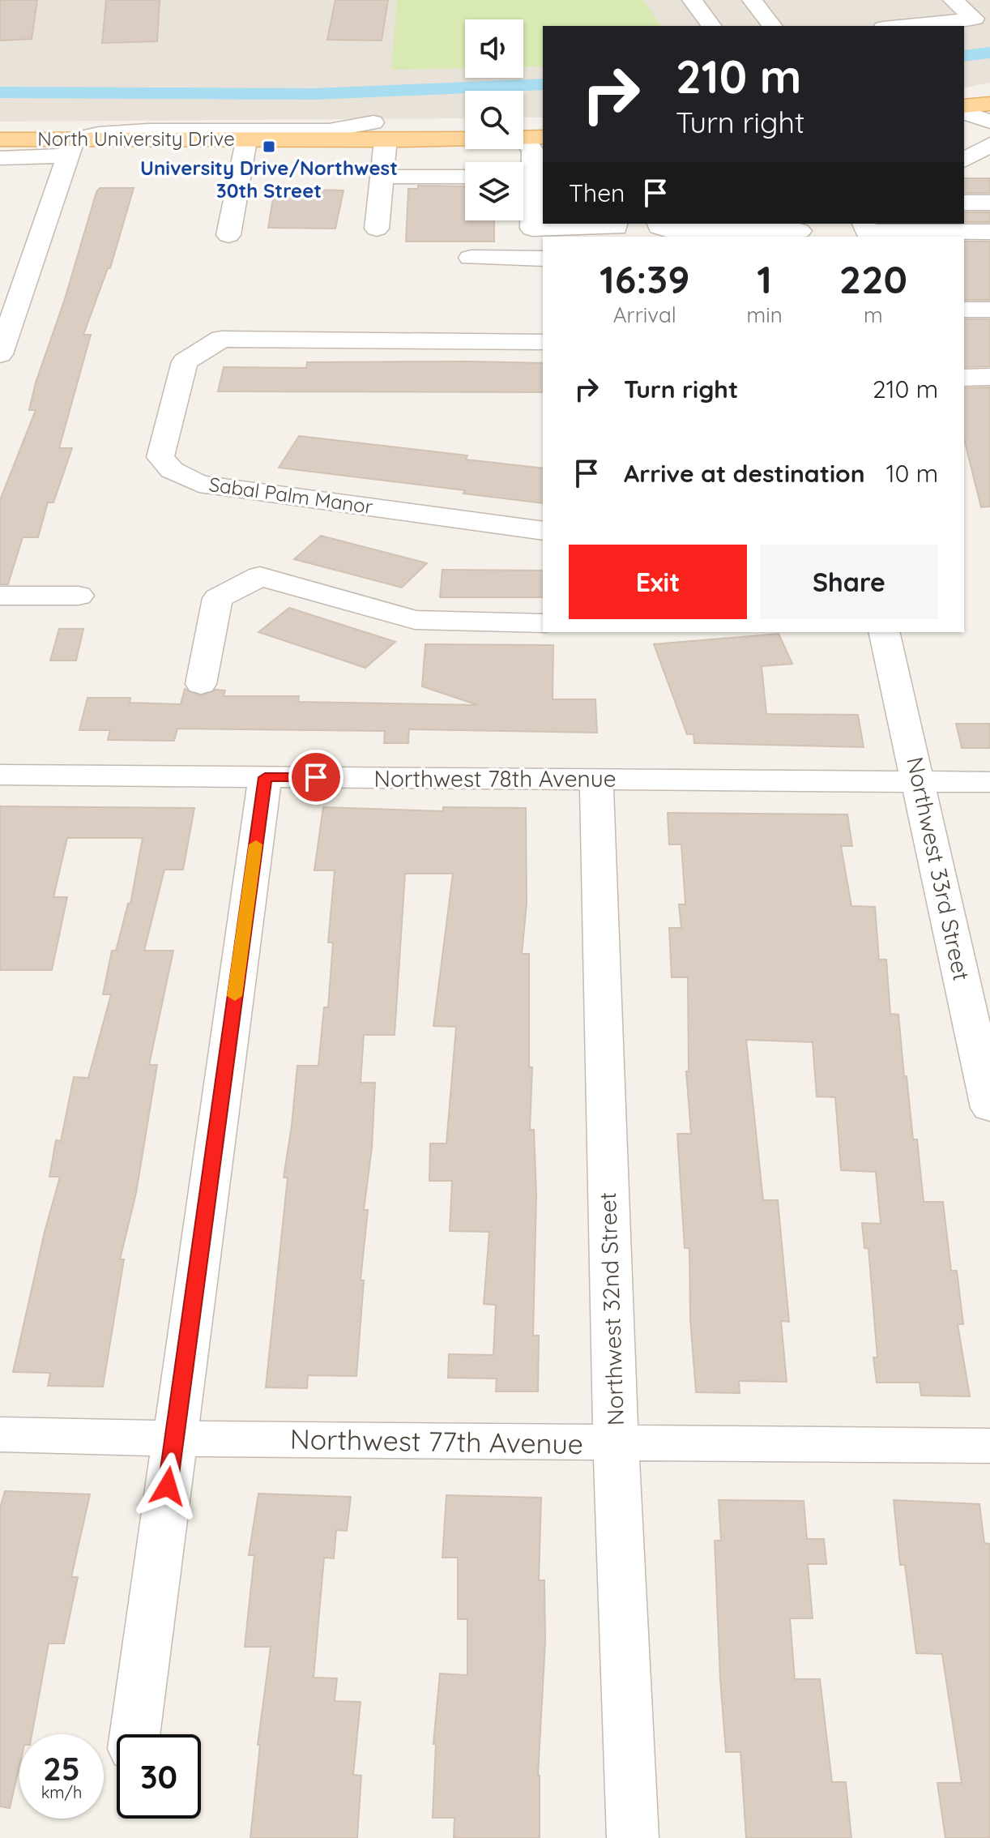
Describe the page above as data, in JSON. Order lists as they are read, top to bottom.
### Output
{
  "streets": {
    "main road": ["North University Drive"],
    "street": [
      "Sabal Palm Manor",
      "Northwest 78th Avenue",
      "Northwest 33rd Street",
      "Northwest 32nd Street",
      "Northwest 77th Avenue"
    ]
  },
  "crossings": [
    ["Northwest 78th Avenue", "Northwest 33rd Street"],
    ["Northwest 78th Avenue", "Northwest 32nd Street"],
    ["Northwest 32nd Street", "Northwest 77th Avenue"]
  ],
  "places": {
    "transit": ["University Drive/Northwest 30th Street"]
  },
  "page": {
    "turn": ["210 m", "Turn right"],
    "then": "Then",
    "eta": [
      "16:39",
      "Arrival",
      "1",
      "min",
      "220",
      "m"
    ],
    "list": [
      {
        "name": "Turn right",
        "value": "210 m"
      },
      {
        "name": "Arrive at destination",
        "value": "10 m"
      }
    ],
    "buttons": ["Exit", "Share"],
    "speed": "25 km/h",
    "limit": "30"
  }
}
